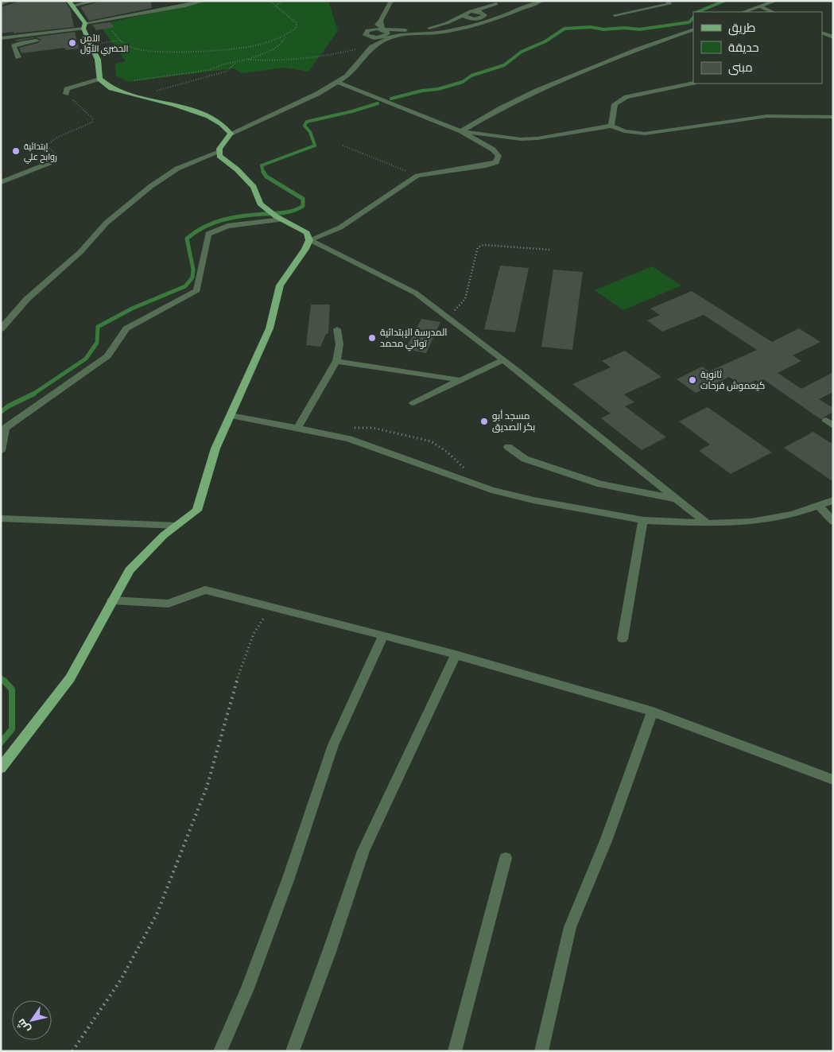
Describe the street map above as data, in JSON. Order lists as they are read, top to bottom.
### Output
{
  "places": [
    "الأمن الحضري الأول",
    "إبتدائية روابح علي",
    "المدرسة الإبتدائية تواتي محمد",
    "ثانوية كيعموش فرحات",
    "مسجد أبو بكر الصديق"
  ],
  "legend": ["طريق", "حديقة", "مبنى"],
  "north": "bottom left"
}
